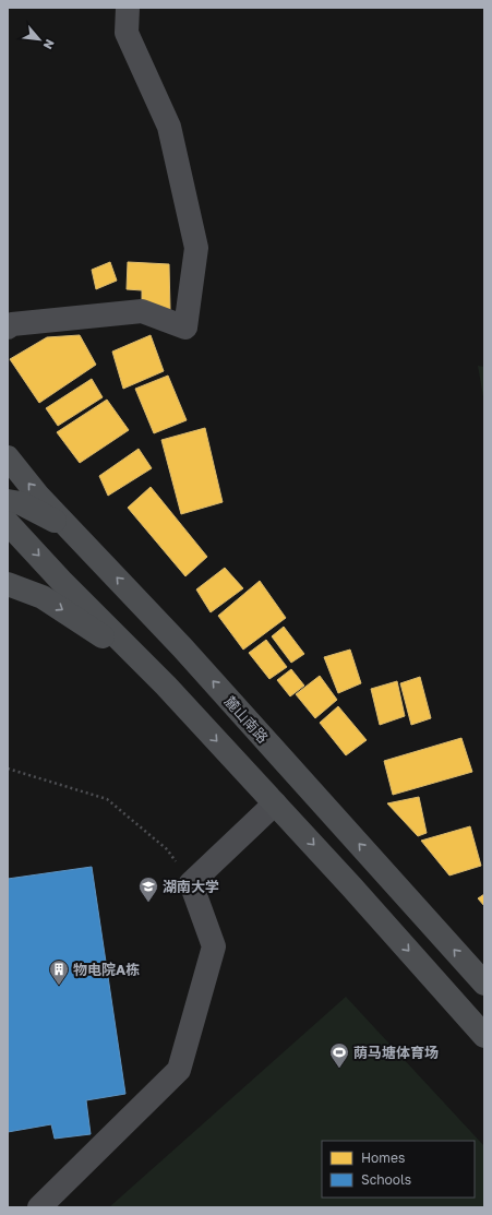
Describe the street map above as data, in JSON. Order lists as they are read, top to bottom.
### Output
{
  "streets": {
    "main road": ["麓山南路"]
  },
  "places": {
    "school or university": ["湖南大学"],
    "building": ["物电院A栋"],
    "sports": ["荫马塘体育场"]
  },
  "legend": ["Homes", "Schools"],
  "north": "bottom right"
}
